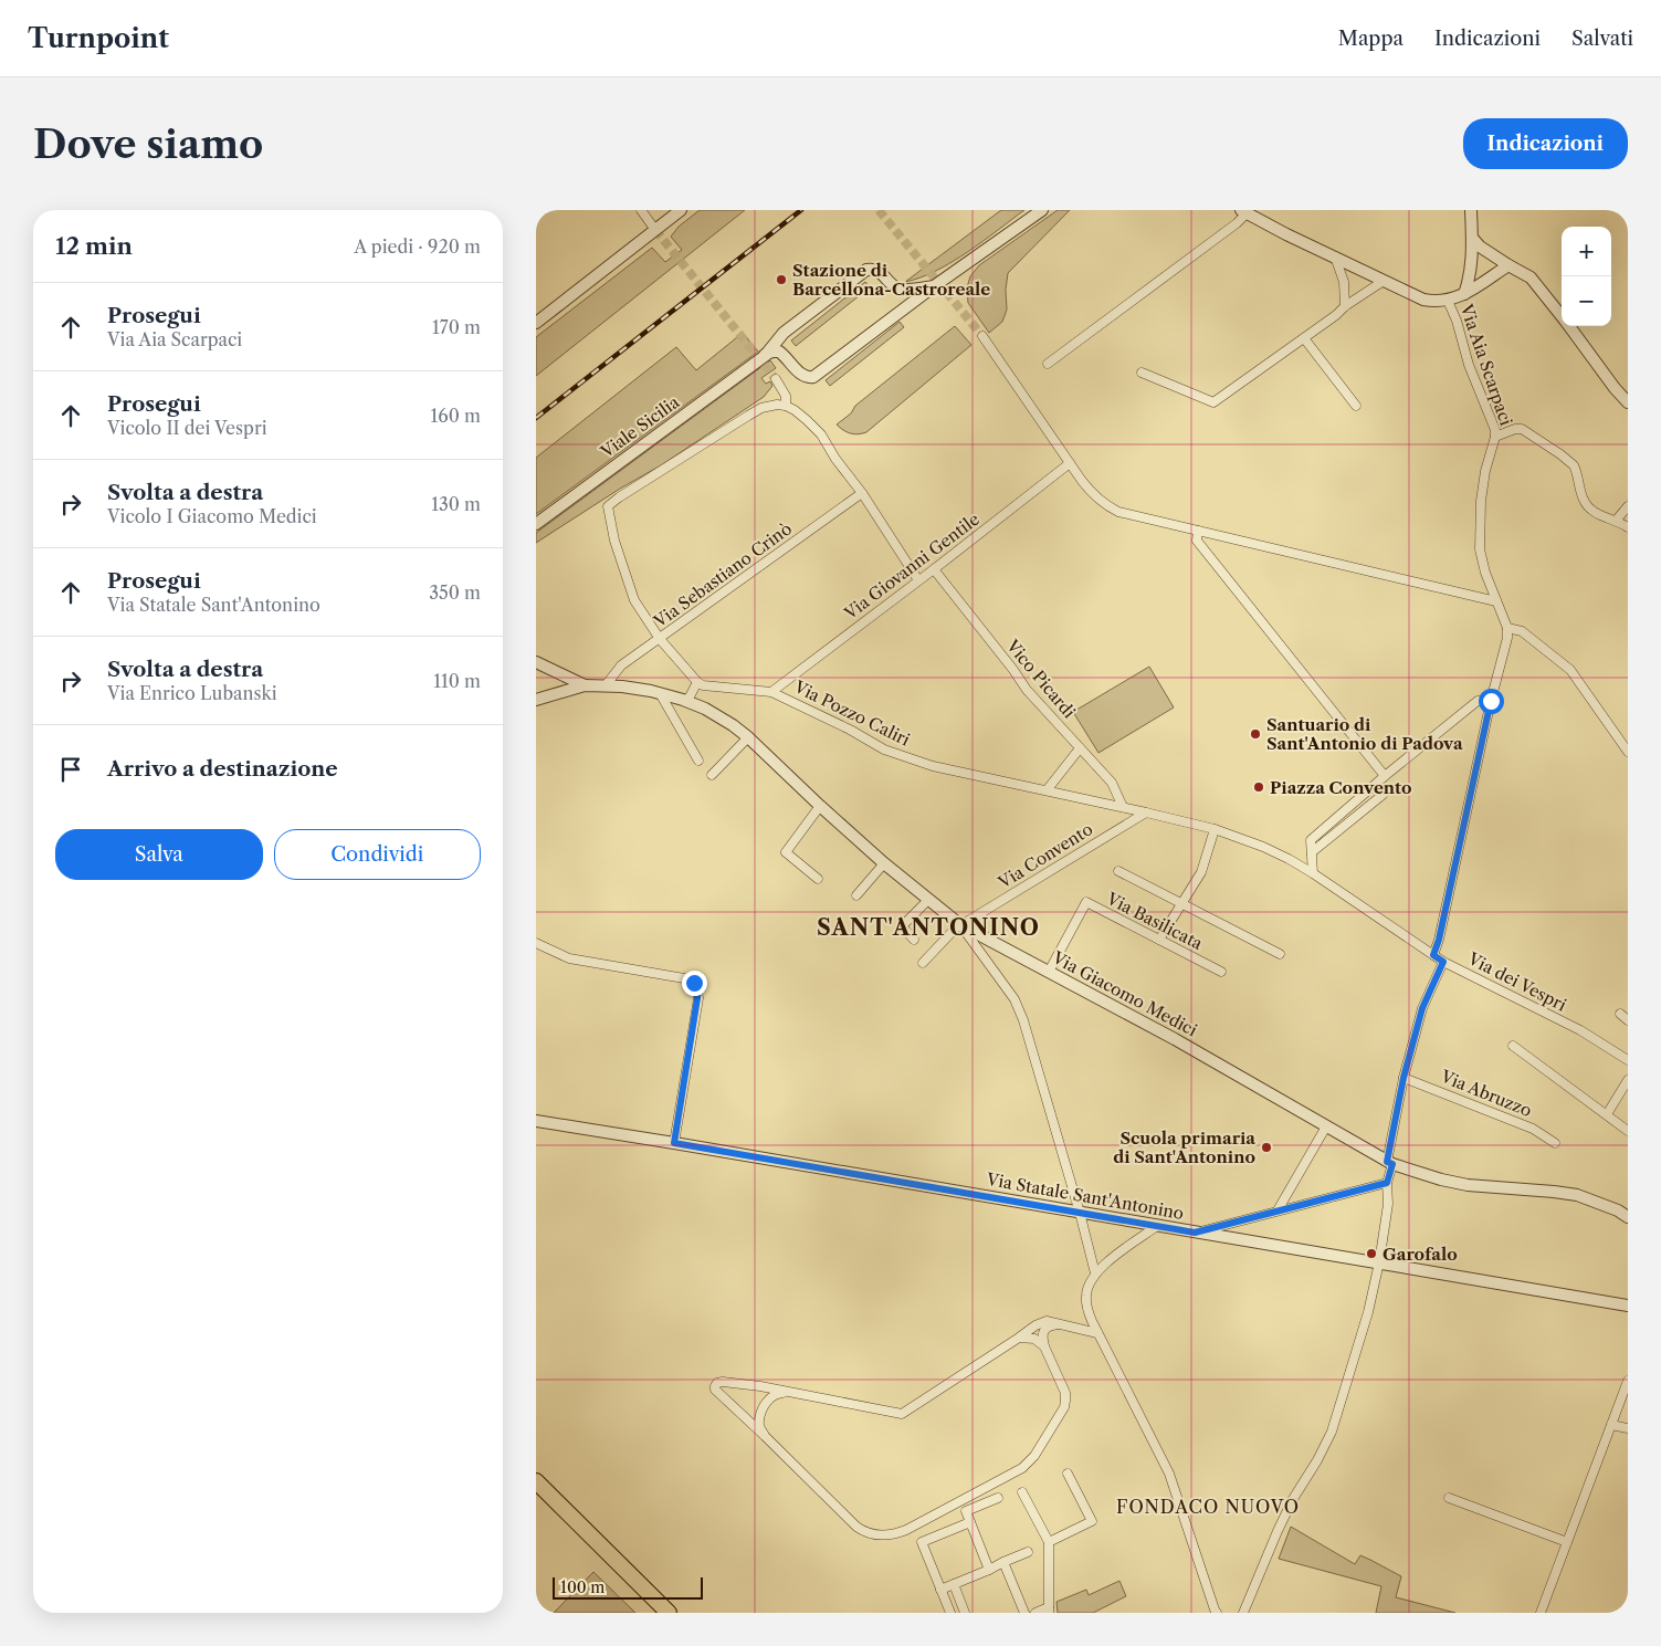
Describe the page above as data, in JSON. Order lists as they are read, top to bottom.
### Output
{
  "streets": {
    "street": [
      "Via Aia Scarpaci",
      "Viale Sicilia",
      "Via Giovanni Gentile",
      "Via Sebastiano Crinò",
      "Vico Picardi",
      "Via Pozzo Caliri",
      "Via Convento",
      "Via Basilicata",
      "Via dei Vespri",
      "Via Giacomo Medici",
      "Via Abruzzo",
      "Via Statale Sant'Antonino"
    ]
  },
  "crossings": [
    ["Via Aia Scarpaci", "Via dei Vespri"],
    ["Via Giovanni Gentile", "Vico Picardi"],
    ["Via Giovanni Gentile", "Via Pozzo Caliri"],
    ["Via Sebastiano Crinò", "Via Giacomo Medici"],
    ["Vico Picardi", "Via Pozzo Caliri"],
    ["Via Pozzo Caliri", "Via Convento"],
    ["Via Convento", "Via Giacomo Medici"],
    ["Via Basilicata", "Via Giacomo Medici"]
  ],
  "districts": ["SANT'ANTONINO", "FONDACO NUOVO"],
  "places": [
    "Stazione di Barcellona-Castroreale",
    "Santuario di Sant'Antonio di Padova",
    "Piazza Convento",
    "Scuola primaria di Sant'Antonino",
    "Garofalo"
  ],
  "scale_bar": "100 m",
  "page": {
    "header": "Turnpoint",
    "nav": ["Mappa", "Indicazioni", "Salvati"],
    "buttons": [
      "Indicazioni",
      ["Salva", "Condividi"]
    ],
    "title": "Dove siamo",
    "heading": ["12 min", "A piedi · 920 m"],
    "map_buttons": ["+", "−"],
    "list": [
      ["Prosegui", "Via Aia Scarpaci", "170 m"],
      ["Prosegui", "Vicolo II dei Vespri", "160 m"],
      ["Svolta a destra", "Vicolo I Giacomo Medici", "130 m"],
      ["Prosegui", "Via Statale Sant'Antonino", "350 m"],
      ["Svolta a destra", "Via Enrico Lubanski", "110 m"],
      "Arrivo a destinazione"
    ],
    "scale": "100 m"
  }
}
